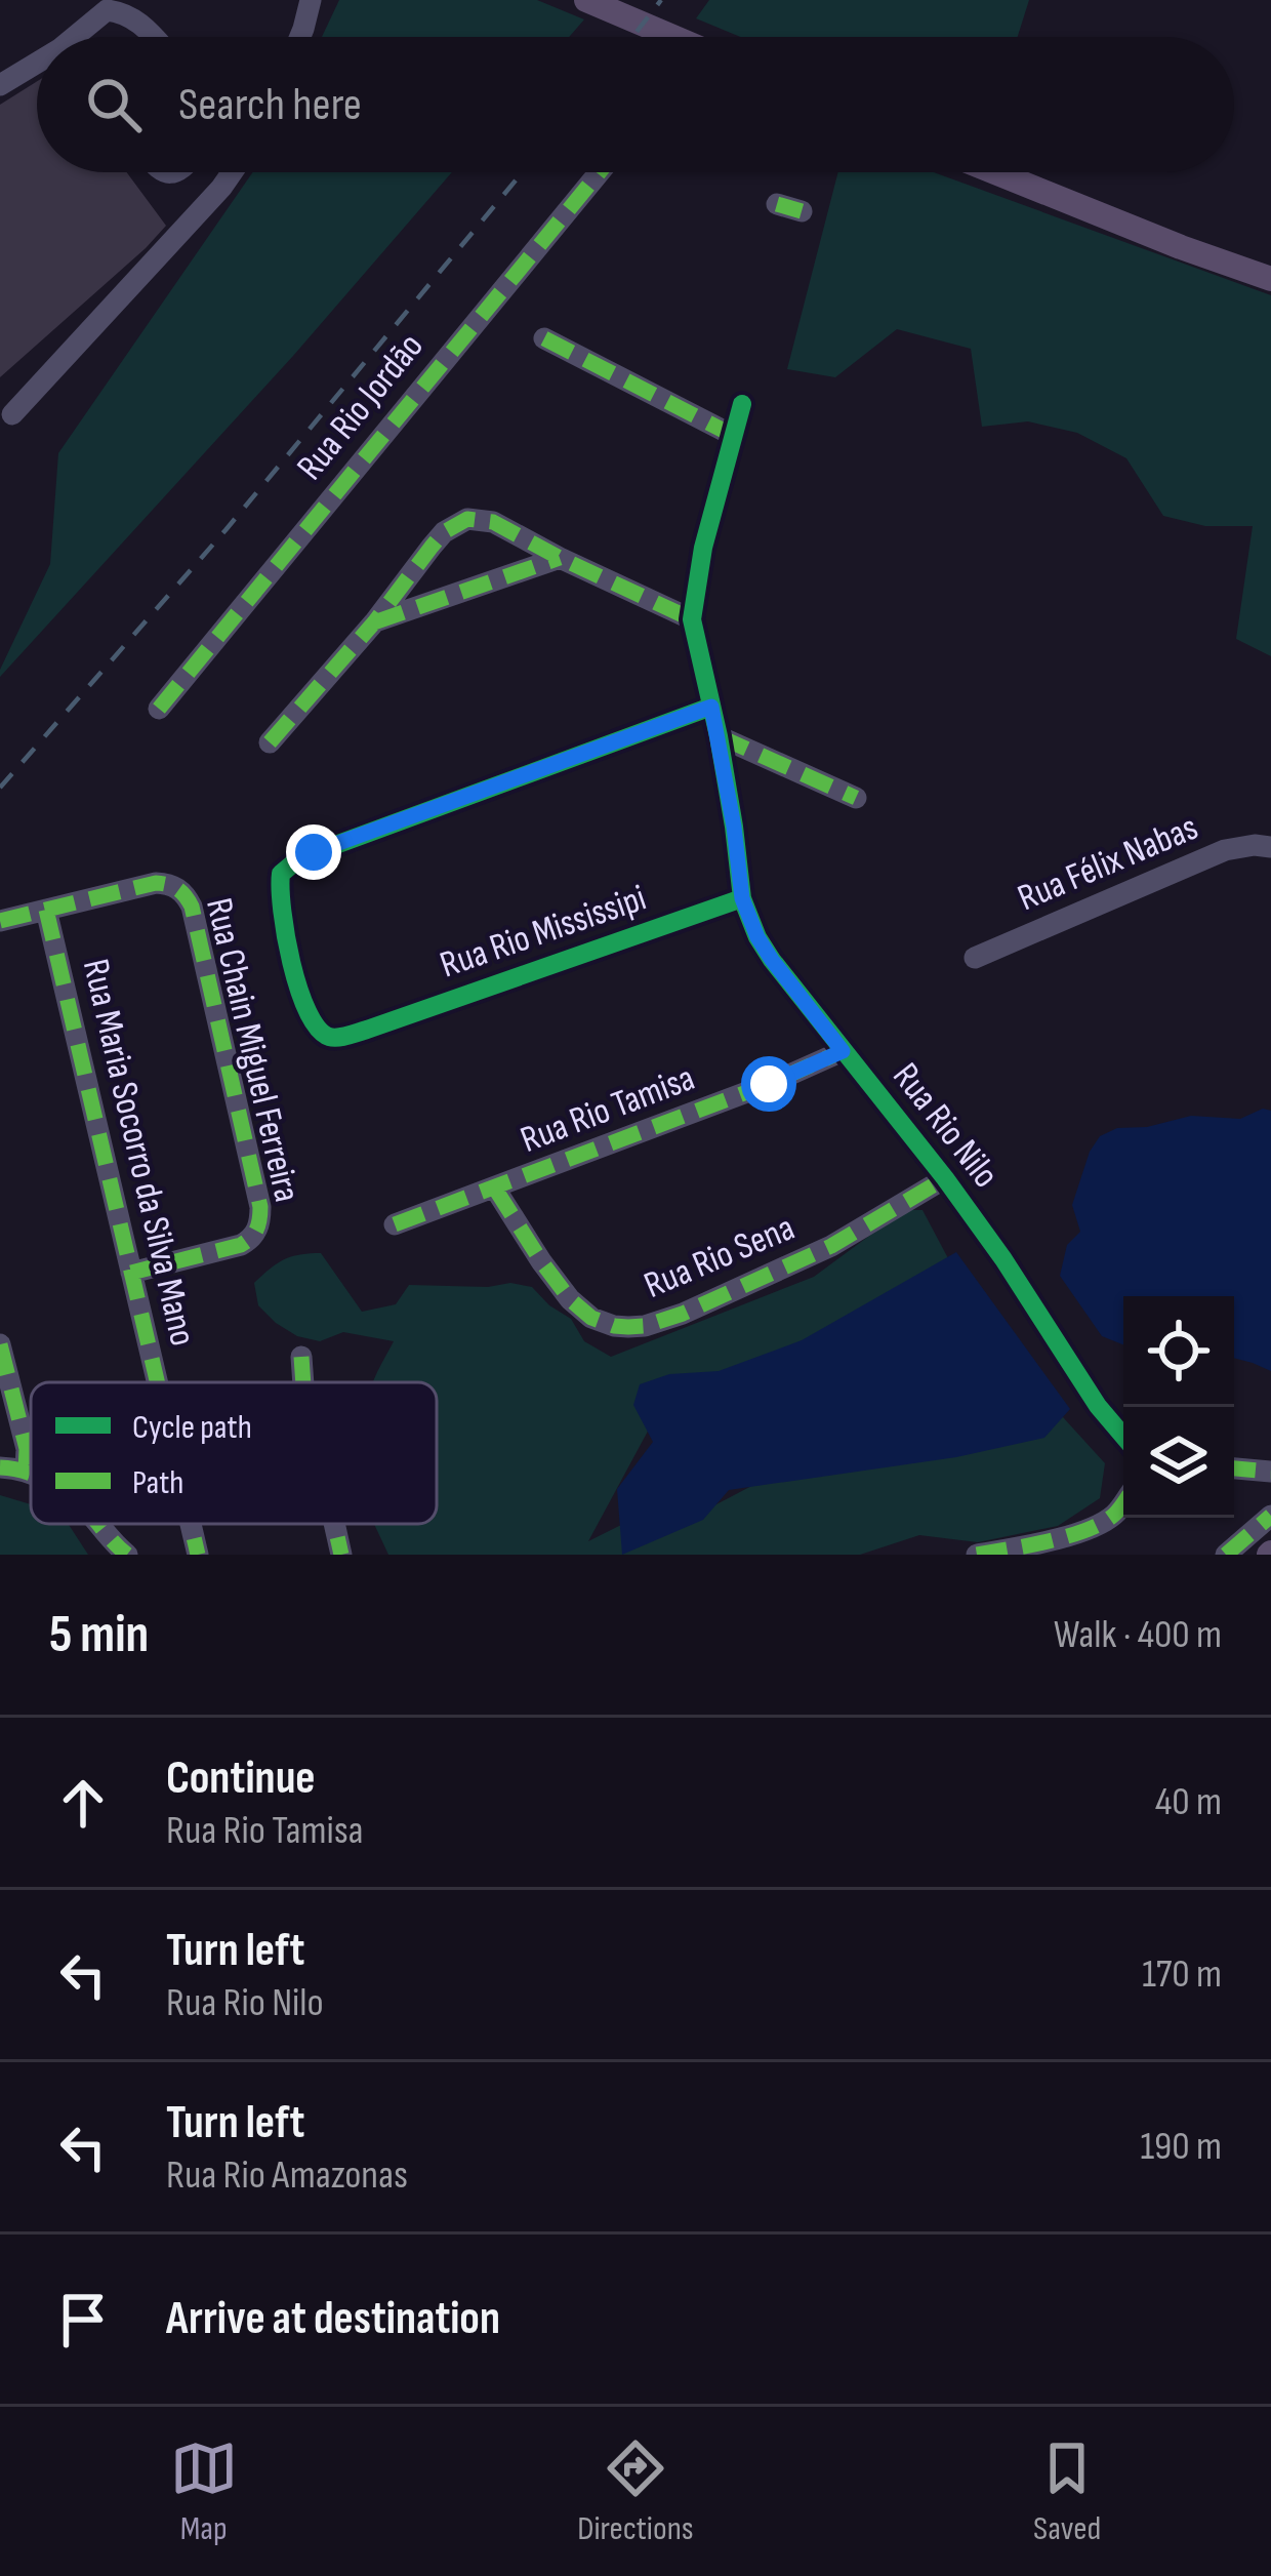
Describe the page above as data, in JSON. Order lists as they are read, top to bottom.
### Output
{
  "streets": {
    "street": [
      "Rua Rio Jordão",
      "Rua Félix Nabas",
      "Rua Rio Mississipi",
      "Rua Chain Miguel Ferreira",
      "Rua Rio Tamisa",
      "Rua Rio Nilo",
      "Rua Maria Socorro da Silva Mano",
      "Rua Rio Sena"
    ]
  },
  "crossings": [
    ["Rua Rio Mississipi", "Rua Rio Nilo"],
    ["Rua Chain Miguel Ferreira", "Rua Maria Socorro da Silva Mano"],
    ["Rua Rio Tamisa", "Rua Rio Nilo"],
    ["Rua Rio Tamisa", "Rua Rio Sena"],
    ["Rua Rio Nilo", "Rua Rio Sena"]
  ],
  "legend": ["Cycle path", "Path"],
  "page": {
    "search": "Search here",
    "heading": ["5 min", "Walk · 400 m"],
    "list": [
      ["Continue", "Rua Rio Tamisa", "40 m"],
      ["Turn left", "Rua Rio Nilo", "170 m"],
      ["Turn left", "Rua Rio Amazonas", "190 m"],
      "Arrive at destination"
    ],
    "nav": ["Map", "Directions", "Saved"]
  }
}
